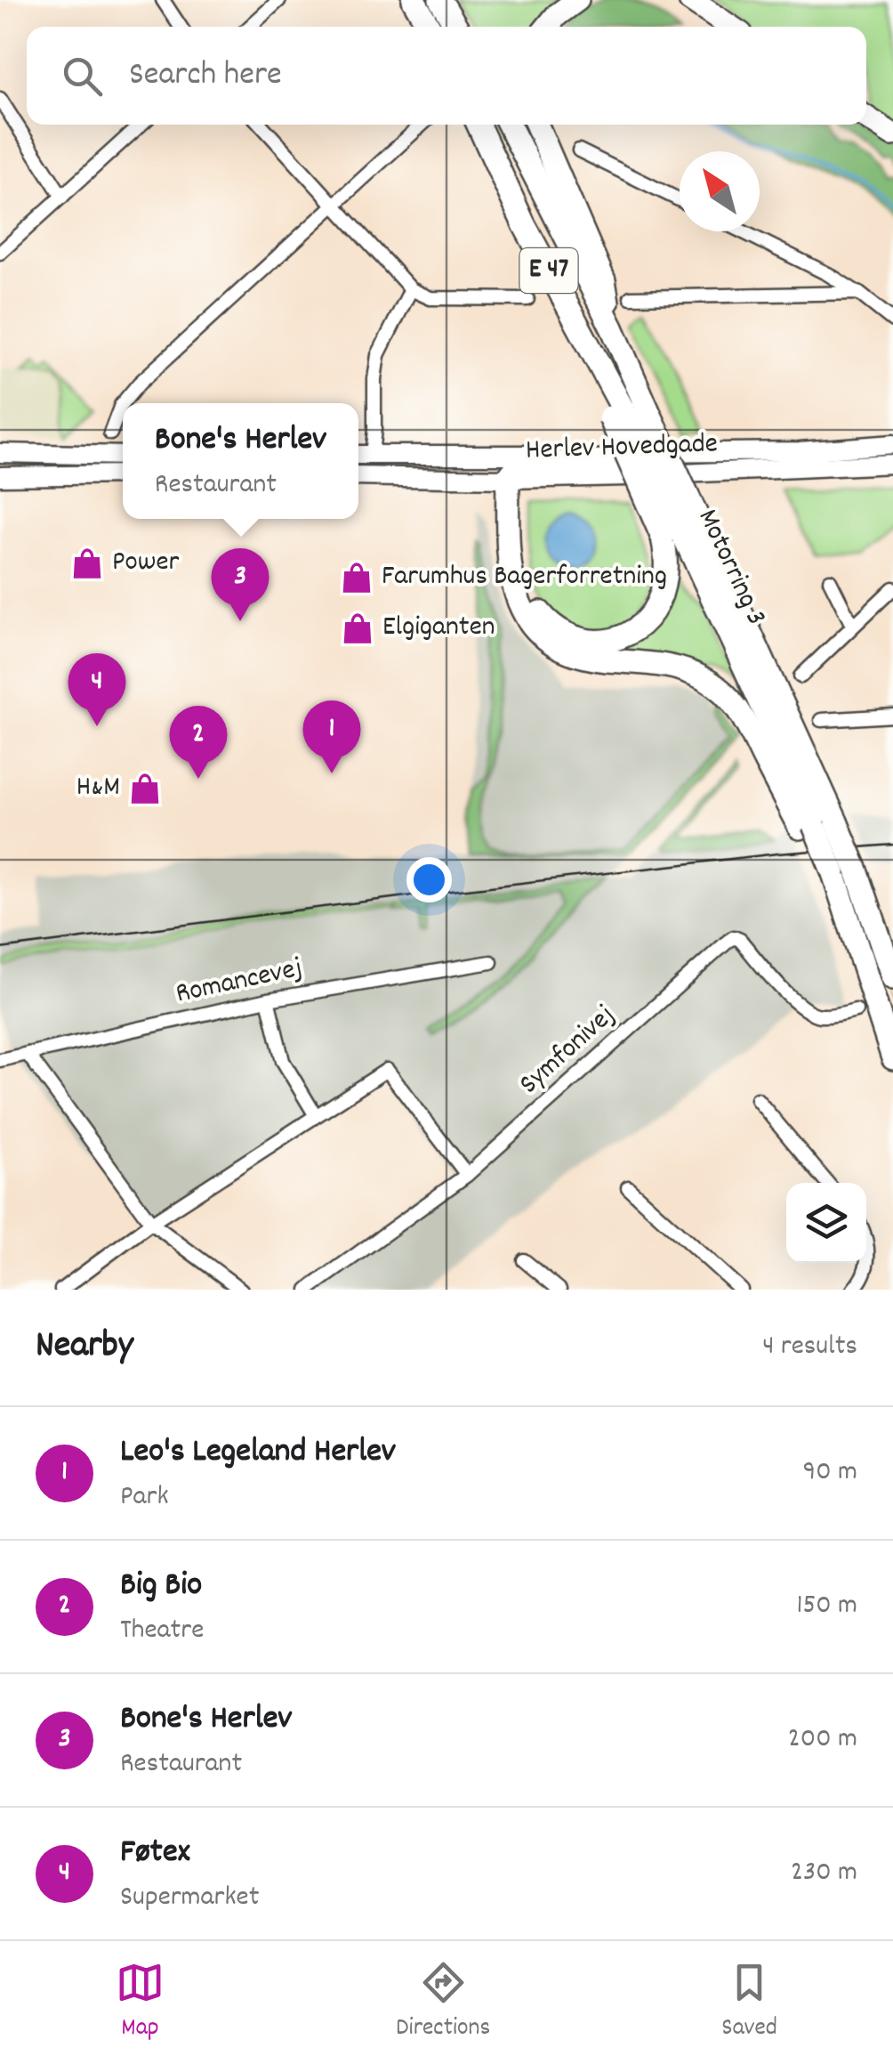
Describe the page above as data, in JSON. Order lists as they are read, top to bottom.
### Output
{
  "streets": {
    "highway": ["E 47", "Motorring 3"],
    "main road": ["Herlev Hovedgade"],
    "street": ["Romancevej", "Symfonivej"]
  },
  "crossings": [
    ["E 47", "Motorring 3"]
  ],
  "places": {
    "shop": [
      "Power",
      "Farumhus Bagerforretning",
      "Elgiganten",
      "H&M"
    ]
  },
  "north": "top left",
  "page": {
    "search": "Search here",
    "popup": ["Bone's Herlev", "Restaurant"],
    "pins": [
      "3",
      "4",
      "1",
      "2"
    ],
    "heading": ["Nearby", "4 results"],
    "list": [
      {
        "mark": "1",
        "name": "Leo's Legeland Herlev",
        "note": "Park",
        "value": "90 m"
      },
      {
        "mark": "2",
        "name": "Big Bio",
        "note": "Theatre",
        "value": "150 m"
      },
      {
        "mark": "3",
        "name": "Bone's Herlev",
        "note": "Restaurant",
        "value": "200 m"
      },
      {
        "mark": "4",
        "name": "Føtex",
        "note": "Supermarket",
        "value": "230 m"
      }
    ],
    "nav": ["Map", "Directions", "Saved"]
  }
}
